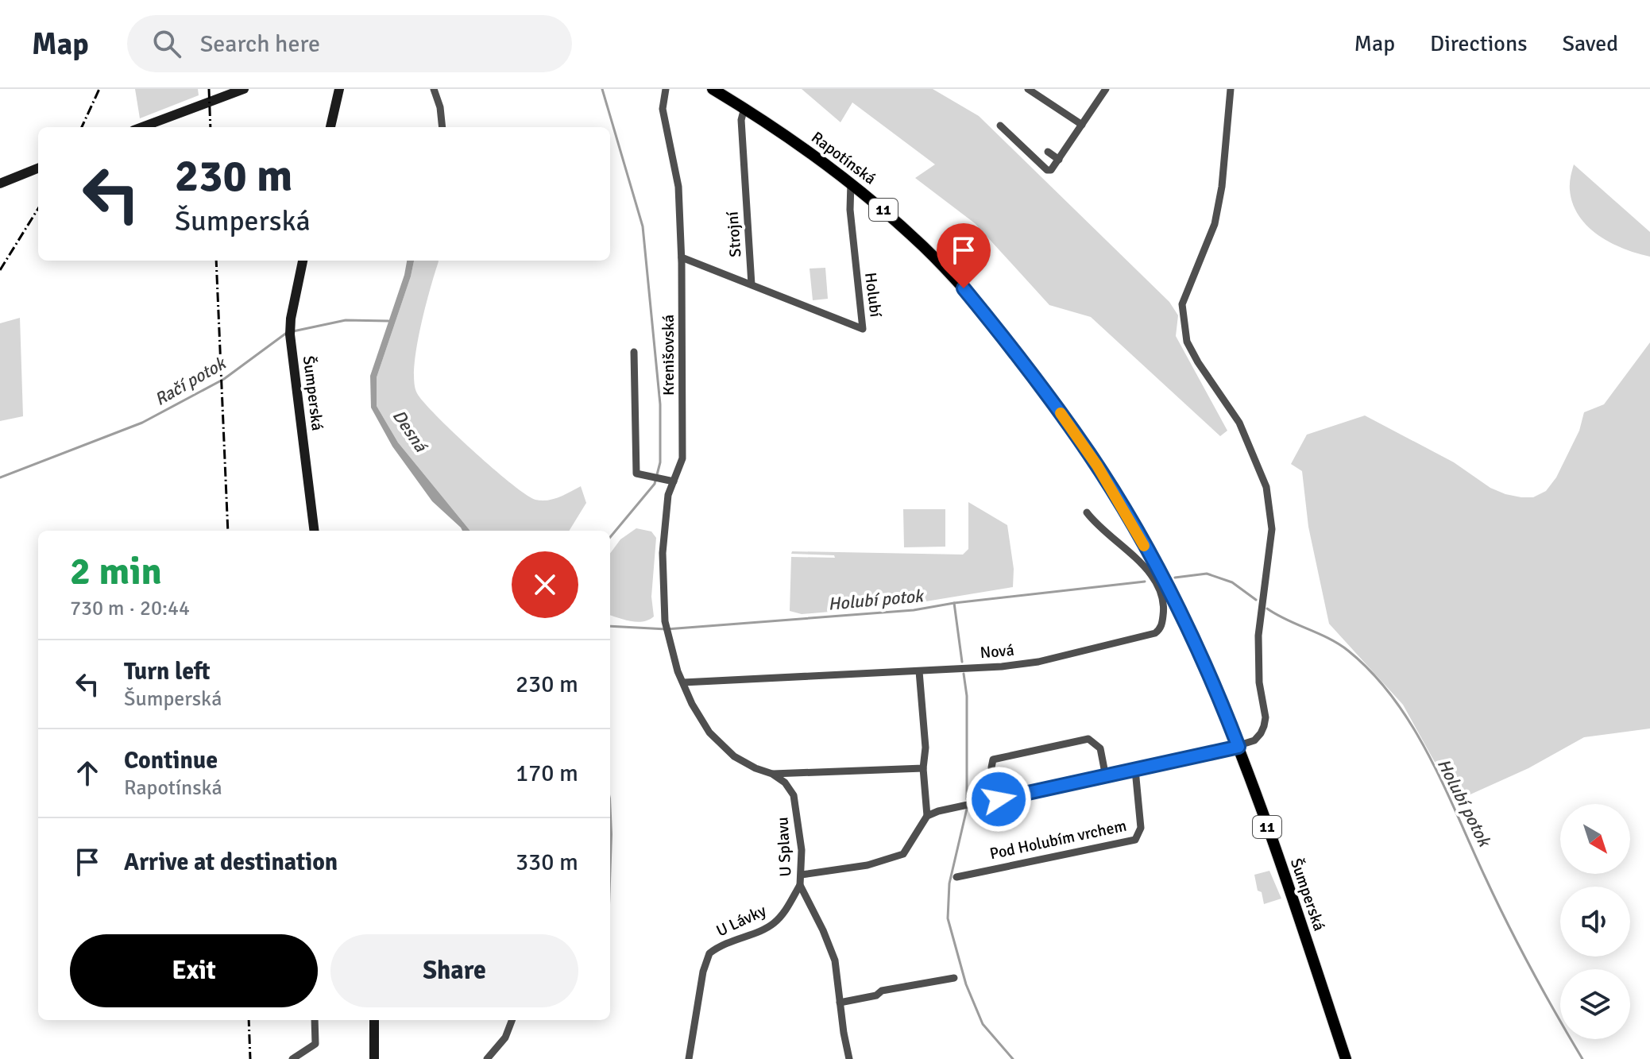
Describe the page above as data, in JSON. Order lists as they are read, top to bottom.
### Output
{
  "streets": {
    "main road": ["Rapotínská", "11", "Šumperská"],
    "street": [
      "Strojní",
      "Holubí",
      "Krenišovská",
      "Nová",
      "Pod Holubím vrchem",
      "U Splavu",
      "U Lávky"
    ]
  },
  "crossings": [
    ["Rapotínská", "Strojní"],
    ["Rapotínská", "Holubí"],
    ["Rapotínská", "Šumperská"],
    ["Strojní", "Holubí"],
    ["Strojní", "Krenišovská"],
    ["Krenišovská", "U Splavu"],
    ["Nová", "U Splavu"],
    ["U Splavu", "U Lávky"]
  ],
  "water": ["Račí potok", "Desná", "Holubí potok"],
  "north": "bottom right",
  "page": {
    "header": "Map",
    "search": "Search here",
    "nav": ["Map", "Directions", "Saved"],
    "turn": ["230 m", "Šumperská"],
    "heading": ["2 min", "730 m · 20:44"],
    "list": [
      {
        "name": "Turn left",
        "note": "Šumperská",
        "value": "230 m"
      },
      {
        "name": "Continue",
        "note": "Rapotínská",
        "value": "170 m"
      },
      {
        "name": "Arrive at destination",
        "value": "330 m"
      }
    ],
    "buttons": ["Exit", "Share"]
  }
}
